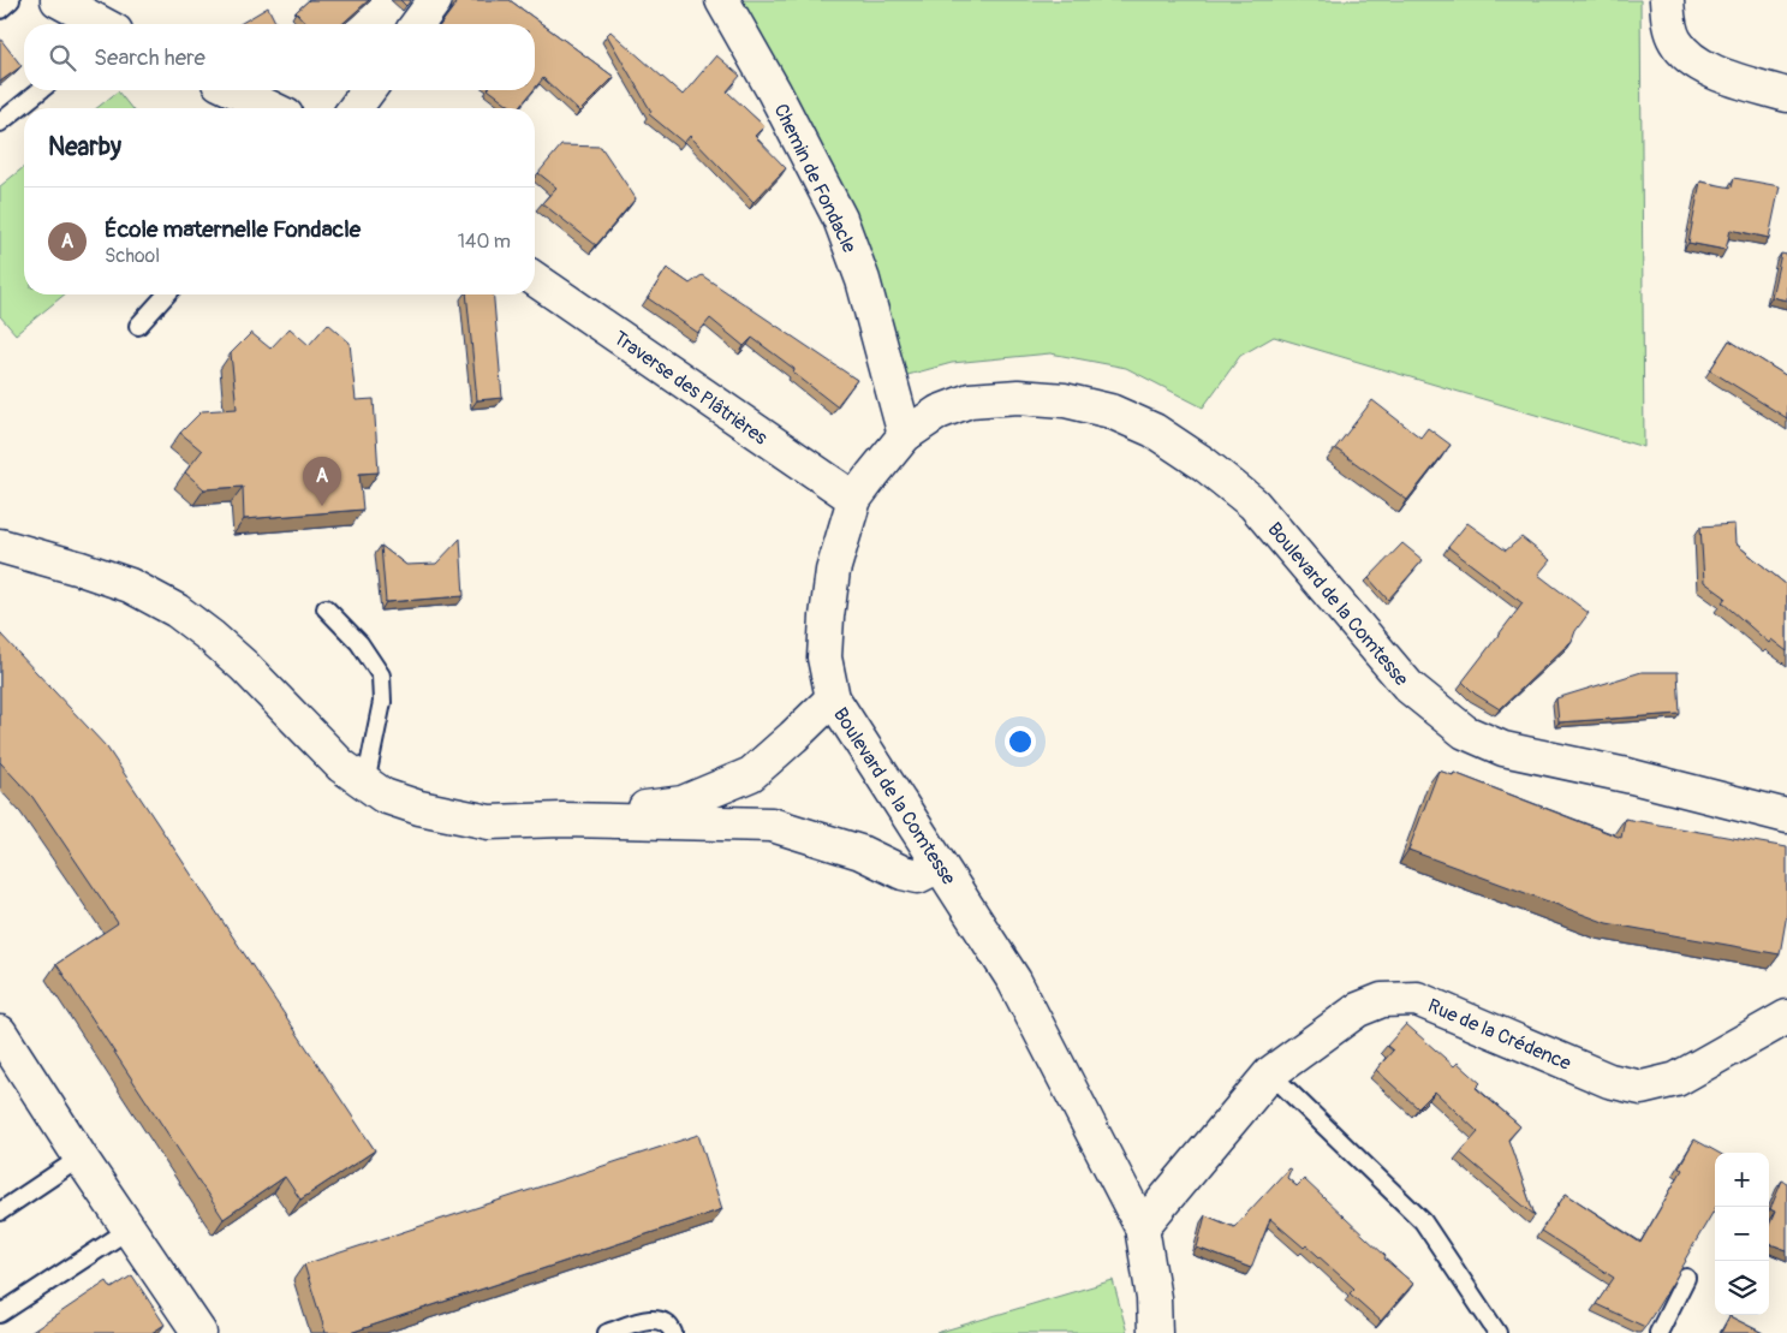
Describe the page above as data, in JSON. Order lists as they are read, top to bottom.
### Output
{
  "streets": {
    "street": [
      "Chemin de Fondacle",
      "Traverse des Plâtrières",
      "Boulevard de la Comtesse",
      "Rue de la Crédence"
    ]
  },
  "crossings": [
    ["Chemin de Fondacle", "Boulevard de la Comtesse"],
    ["Traverse des Plâtrières", "Boulevard de la Comtesse"],
    ["Boulevard de la Comtesse", "Rue de la Crédence"]
  ],
  "page": {
    "search": "Search here",
    "heading": "Nearby",
    "list": [
      {
        "mark": "A",
        "name": "École maternelle Fondacle",
        "note": "School",
        "value": "140 m"
      }
    ],
    "pins": "A",
    "map_buttons": ["+", "−"]
  }
}
